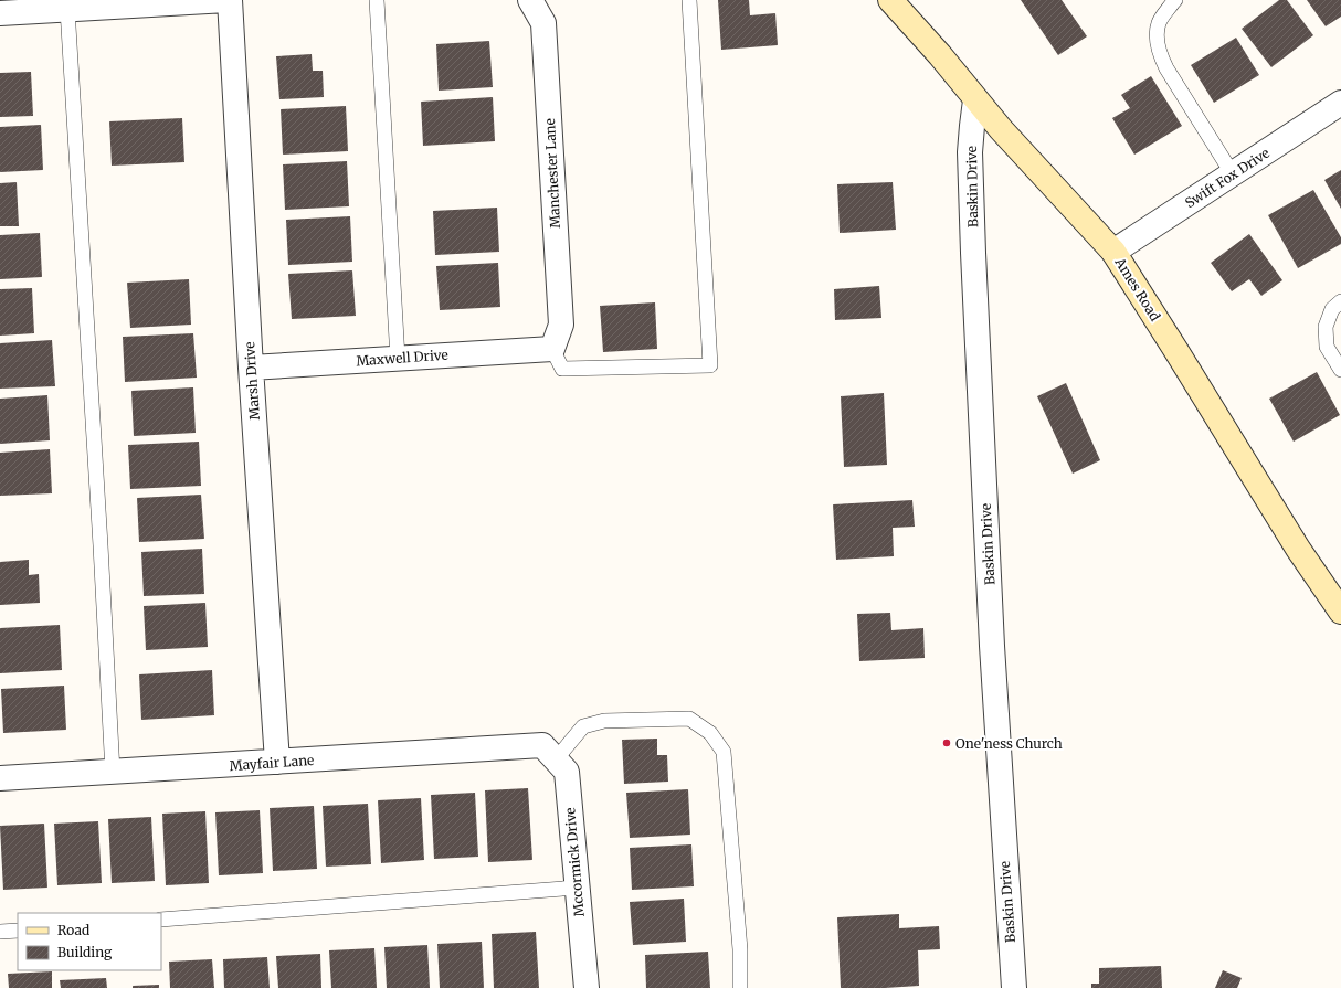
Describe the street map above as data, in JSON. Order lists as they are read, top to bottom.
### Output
{
  "streets": {
    "street": [
      "Manchester Lane",
      "Swift Fox Drive",
      "Baskin Drive",
      "Ames Road",
      "Maxwell Drive",
      "Marsh Drive",
      "Mayfair Lane",
      "Mccormick Drive"
    ]
  },
  "crossings": [
    ["Manchester Lane", "Maxwell Drive"],
    ["Swift Fox Drive", "Ames Road"],
    ["Baskin Drive", "Ames Road"],
    ["Maxwell Drive", "Marsh Drive"],
    ["Marsh Drive", "Mayfair Lane"],
    ["Mayfair Lane", "Mccormick Drive"]
  ],
  "places": ["One'ness Church"],
  "legend": ["Road", "Building"]
}
